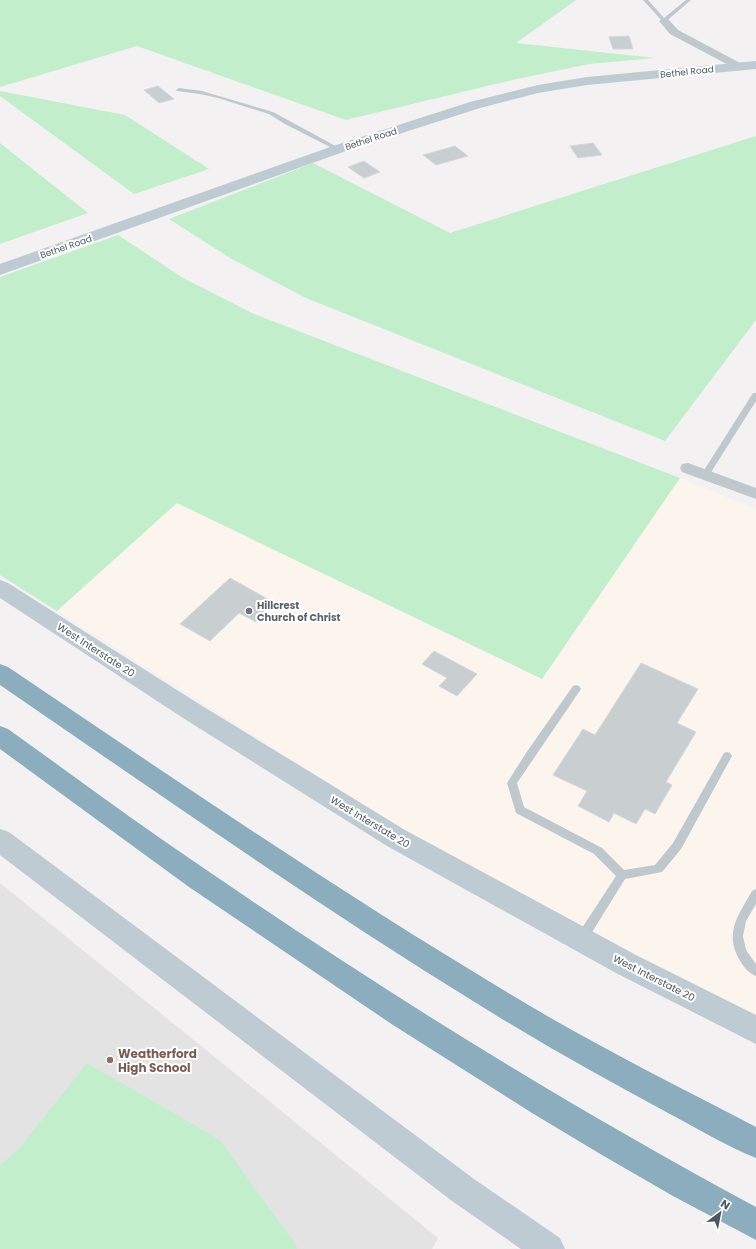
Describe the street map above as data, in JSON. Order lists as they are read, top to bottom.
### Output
{
  "streets": {
    "main road": ["Bethel Road", "West Interstate 20"]
  },
  "places": ["Hillcrest Church of Christ", "Weatherford High School"],
  "north": "top right"
}
